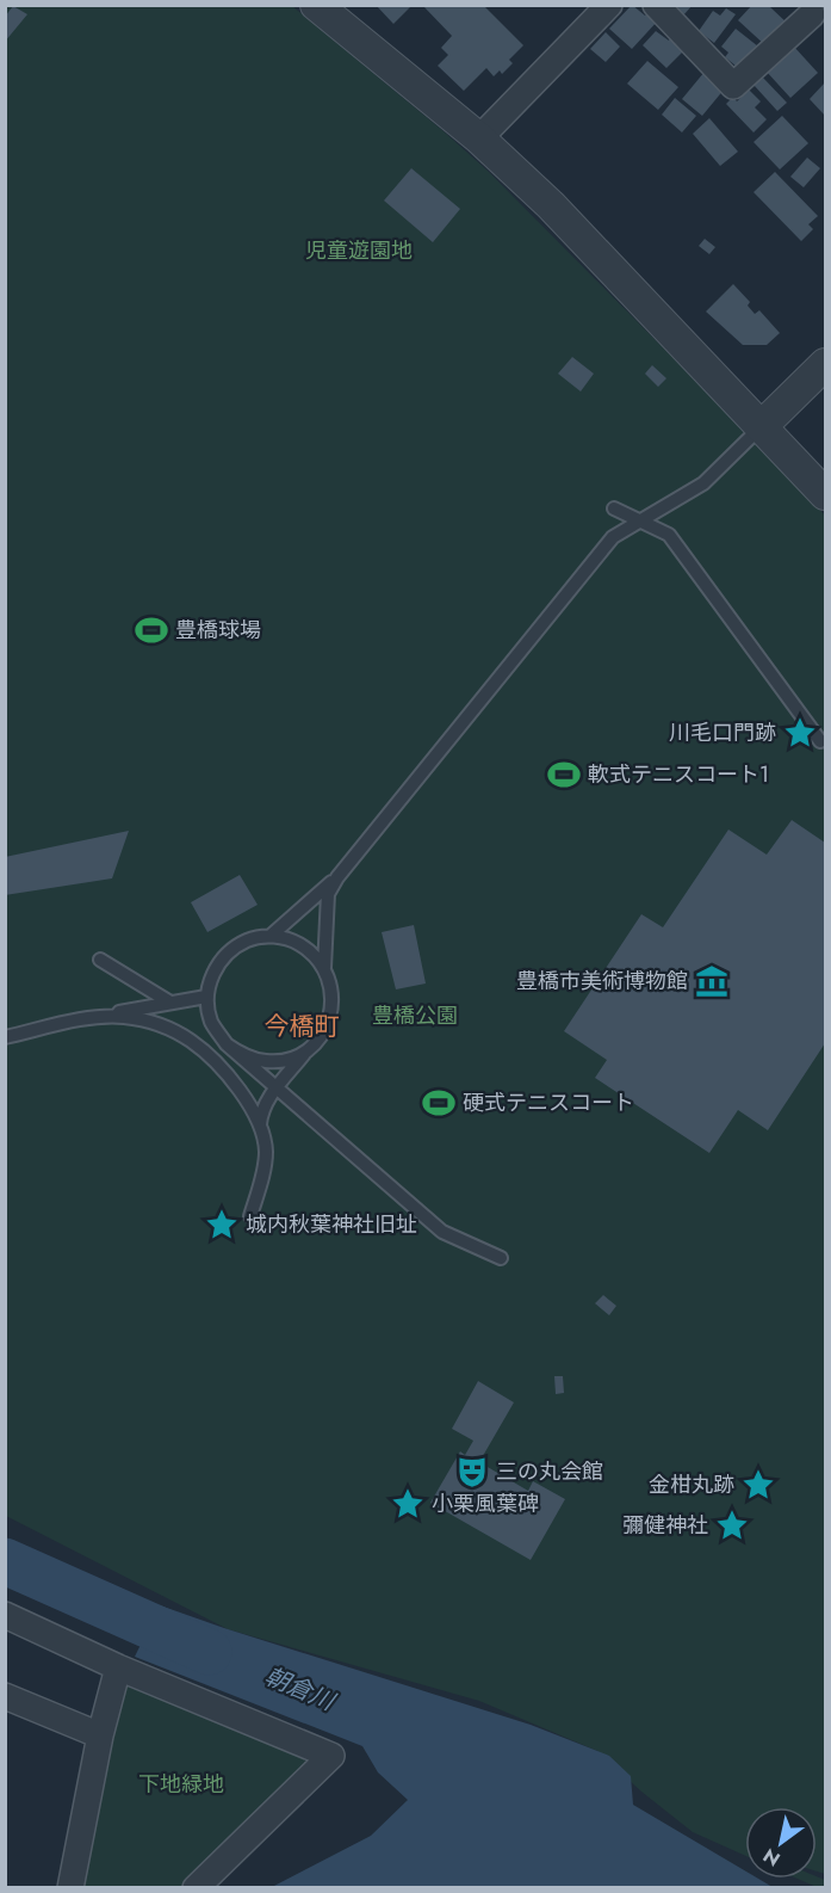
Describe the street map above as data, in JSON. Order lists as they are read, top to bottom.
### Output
{
  "districts": ["今橋町"],
  "water": ["朝倉川"],
  "parks": ["児童遊園地", "豊橋公園", "下地緑地"],
  "places": {
    "sports": ["豊橋球場", "軟式テニスコート1", "硬式テニスコート"],
    "place": [
      "川毛口門跡",
      "城内秋葉神社旧址",
      "金柑丸跡",
      "小栗風葉碑",
      "彌健神社"
    ],
    "museum": ["豊橋市美術博物館"],
    "theatre": ["三の丸会館"]
  },
  "north": "bottom left"
}
